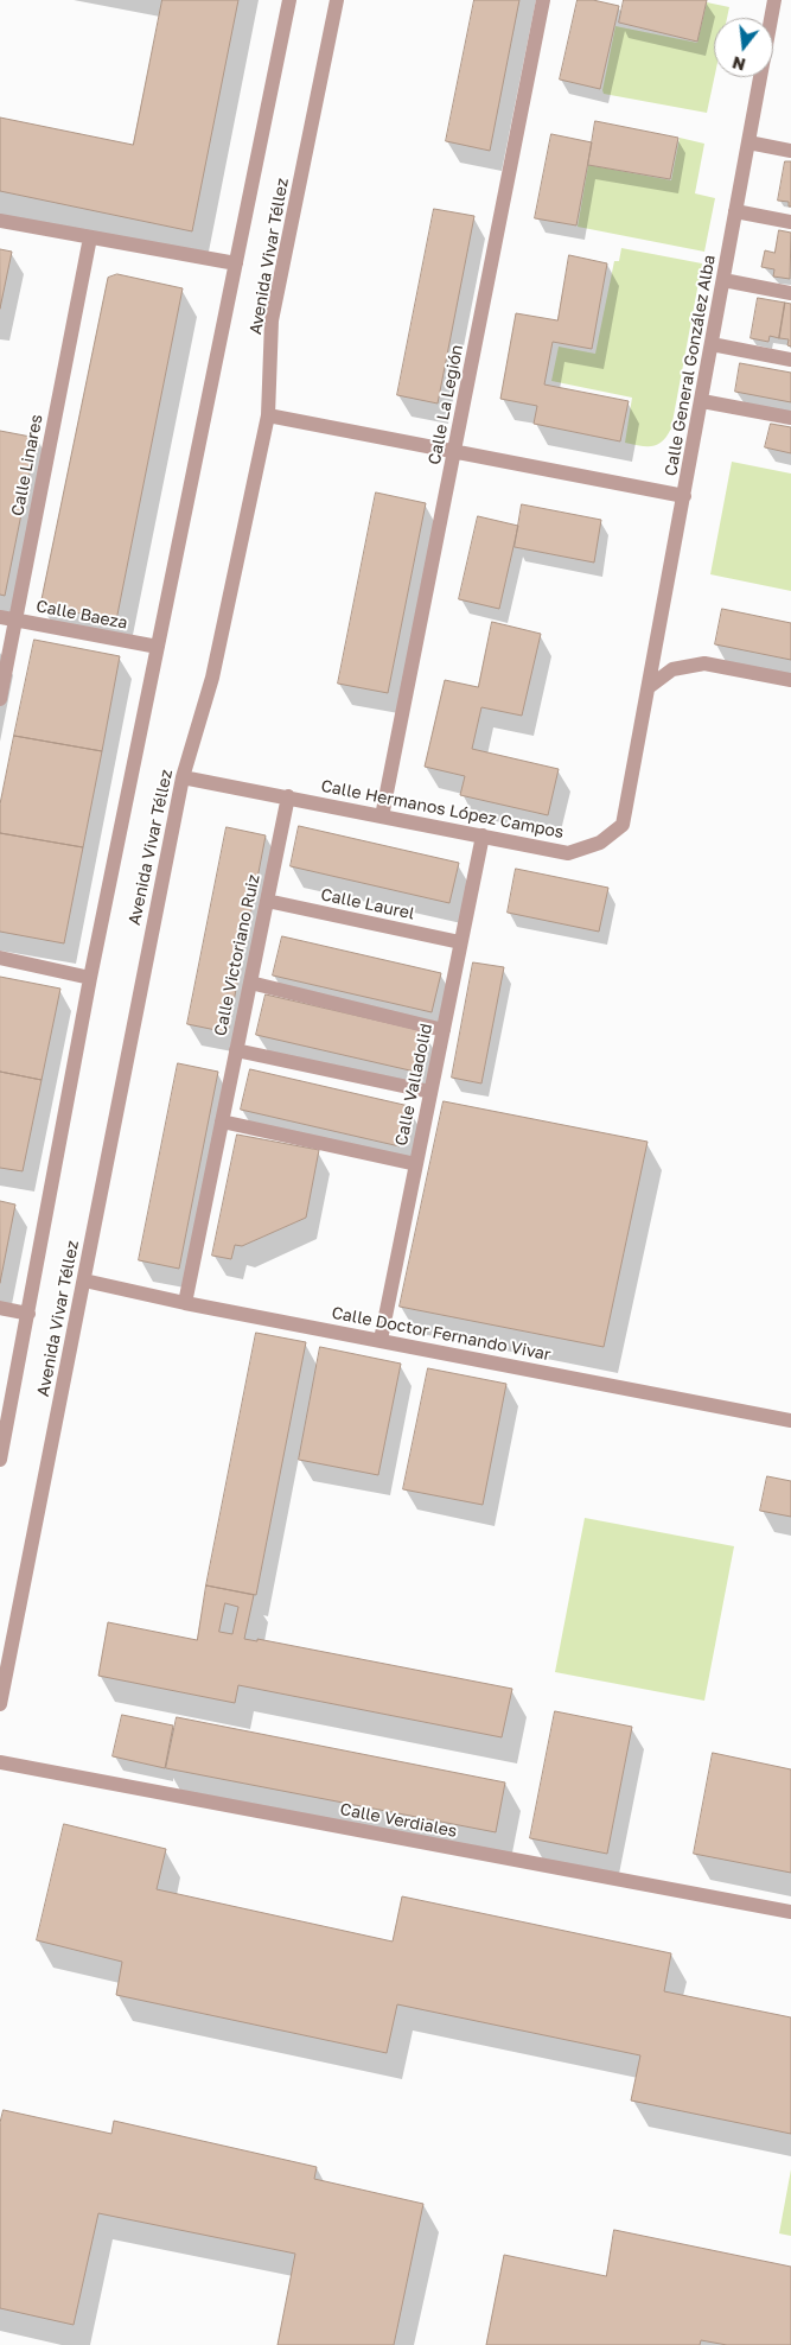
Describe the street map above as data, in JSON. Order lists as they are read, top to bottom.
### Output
{
  "streets": {
    "street": [
      "Avenida Vivar Téllez",
      "Calle General González Alba",
      "Calle La Legión",
      "Calle Linares",
      "Calle Baeza",
      "Calle Hermanos López Campos",
      "Calle Laurel",
      "Calle Victoriano Ruiz",
      "Calle Valladolid",
      "Calle Doctor Fernando Vivar",
      "Calle Verdiales"
    ]
  },
  "crossings": [
    ["Avenida Vivar Téllez", "Calle General González Alba"],
    ["Avenida Vivar Téllez", "Calle Baeza"],
    ["Avenida Vivar Téllez", "Calle Hermanos López Campos"],
    ["Avenida Vivar Téllez", "Calle Doctor Fernando Vivar"],
    ["Calle General González Alba", "Calle La Legión"],
    ["Calle General González Alba", "Calle Hermanos López Campos"],
    ["Calle La Legión", "Calle Hermanos López Campos"],
    ["Calle Linares", "Calle Baeza"],
    ["Calle Hermanos López Campos", "Calle Victoriano Ruiz"],
    ["Calle Hermanos López Campos", "Calle Valladolid"],
    ["Calle Laurel", "Calle Victoriano Ruiz"],
    ["Calle Laurel", "Calle Valladolid"],
    ["Calle Victoriano Ruiz", "Calle Doctor Fernando Vivar"],
    ["Calle Valladolid", "Calle Doctor Fernando Vivar"]
  ],
  "north": "bottom"
}
